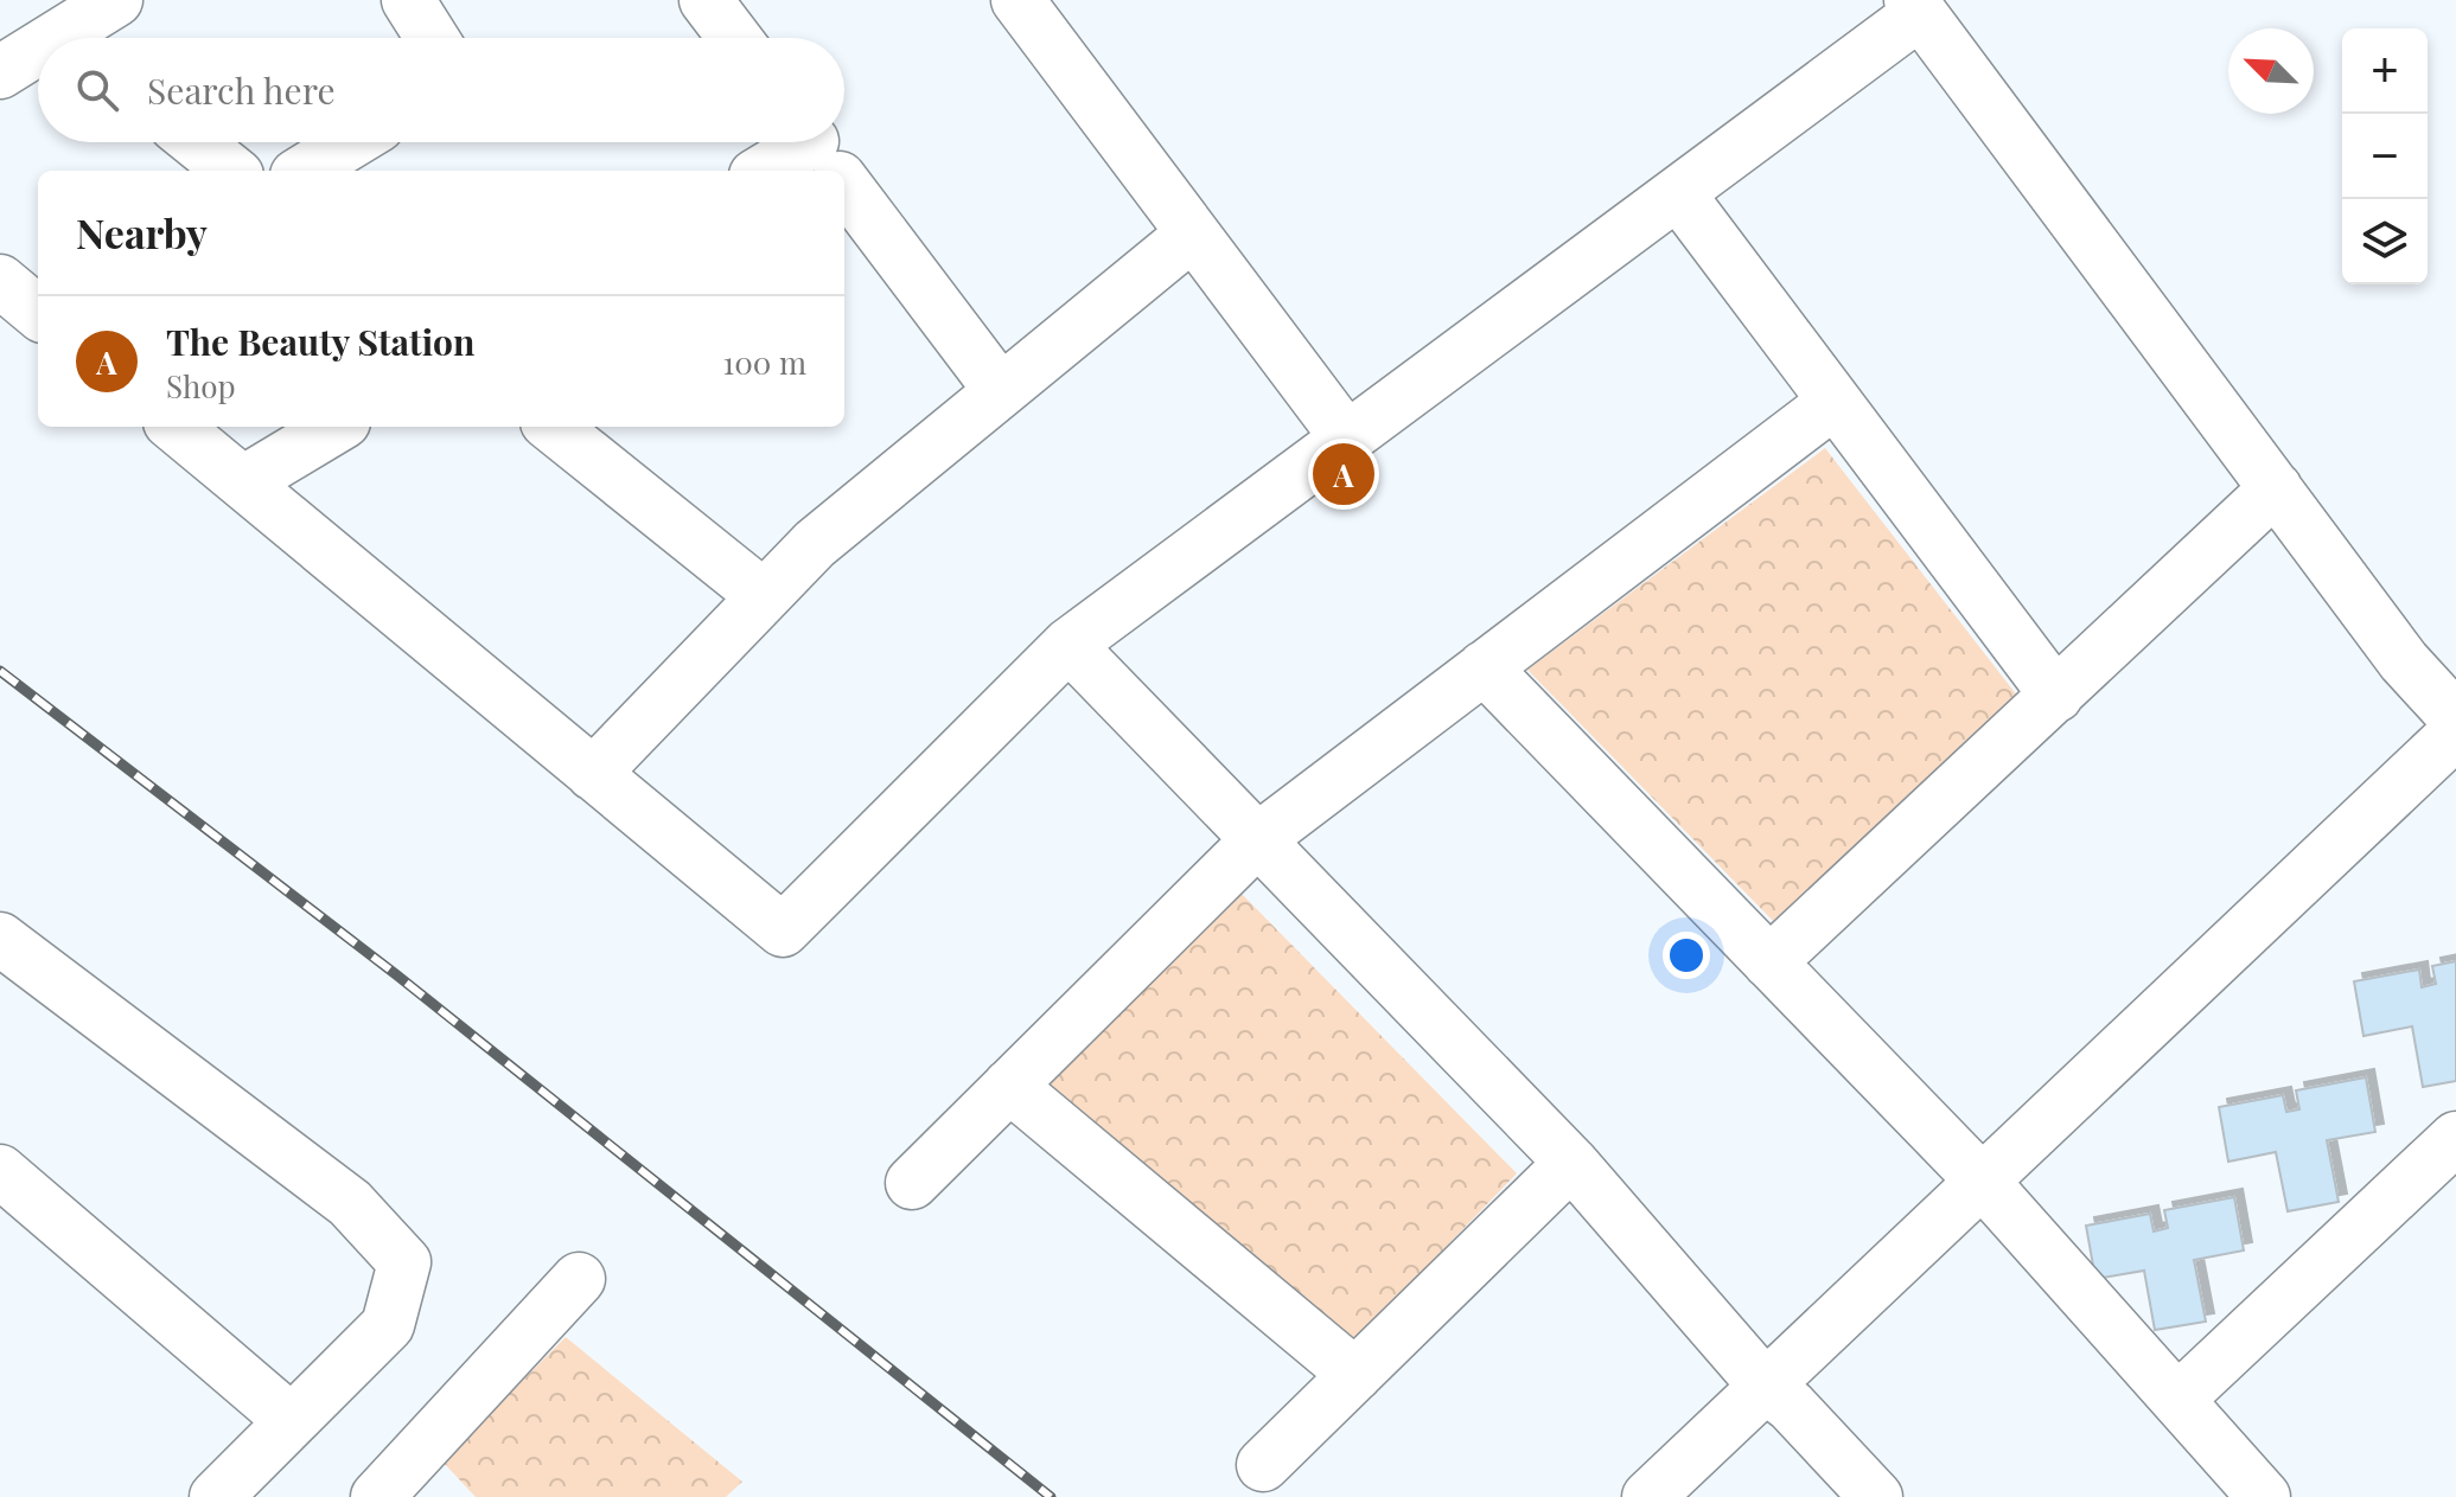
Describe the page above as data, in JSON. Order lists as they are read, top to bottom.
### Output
{
  "north": "top left",
  "page": {
    "map_buttons": ["+", "−"],
    "search": "Search here",
    "heading": "Nearby",
    "list": [
      {
        "mark": "A",
        "name": "The Beauty Station",
        "note": "Shop",
        "value": "100 m"
      }
    ],
    "pins": "A"
  }
}
